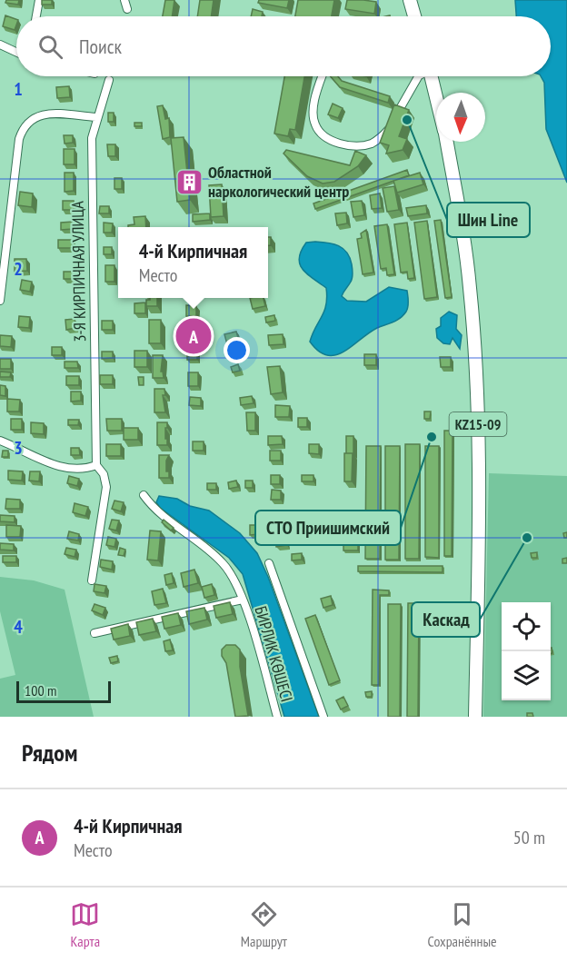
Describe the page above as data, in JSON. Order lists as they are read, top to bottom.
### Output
{
  "streets": {
    "highway": ["KZ15-09"],
    "street": ["3-Я КИРПИЧНАЯ УЛИЦА", "БИРЛИК КӨШЕСІ"]
  },
  "places": {
    "other": ["Шин Line", "СТО Приишимский", "Каскад"],
    "building": ["Областной наркологический центр"]
  },
  "scale_bar": "100 m",
  "north": "bottom",
  "page": {
    "search": "Поиск",
    "popup": ["4-й Кирпичная", "Место"],
    "pins": "A",
    "scale": "100 m",
    "heading": "Рядом",
    "list": [
      {
        "mark": "A",
        "name": "4-й Кирпичная",
        "note": "Место",
        "value": "50 m"
      }
    ],
    "nav": ["Карта", "Маршрут", "Сохранённые"]
  },
  "grid": {
    "rows": [
      "1",
      "2",
      "3",
      "4"
    ]
  }
}
